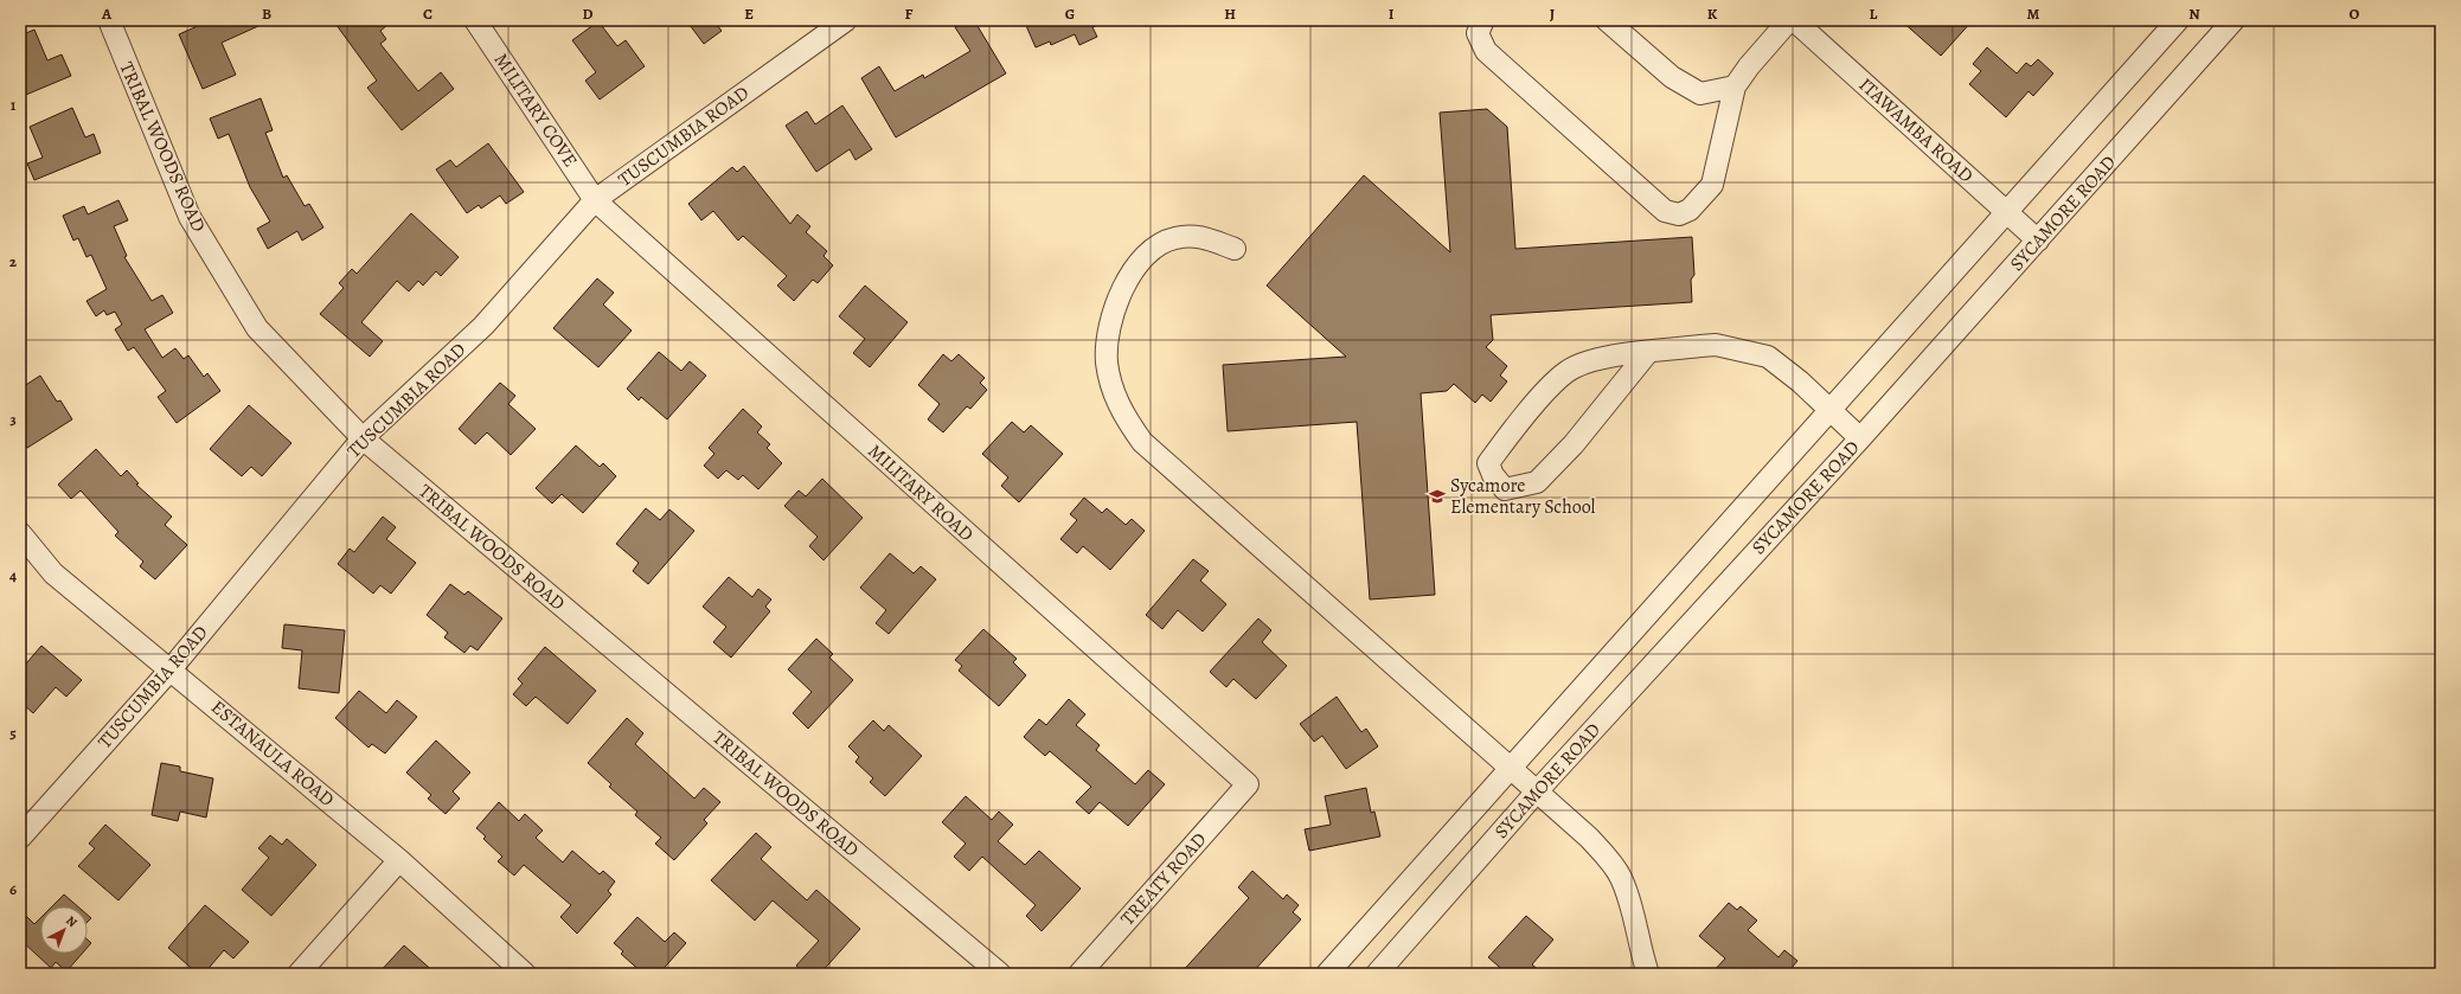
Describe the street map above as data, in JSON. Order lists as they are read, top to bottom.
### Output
{
  "streets": {
    "street": [
      "MILITARY COVE",
      "ITAWAMBA ROAD",
      "TUSCUMBIA ROAD",
      "TRIBAL WOODS ROAD",
      "SYCAMORE ROAD",
      "MILITARY ROAD",
      "ESTANAULA ROAD",
      "TREATY ROAD"
    ]
  },
  "crossings": [
    ["MILITARY COVE", "TUSCUMBIA ROAD"],
    ["MILITARY COVE", "MILITARY ROAD"],
    ["ITAWAMBA ROAD", "SYCAMORE ROAD"],
    ["TUSCUMBIA ROAD", "TRIBAL WOODS ROAD"],
    ["TUSCUMBIA ROAD", "MILITARY ROAD"],
    ["TUSCUMBIA ROAD", "ESTANAULA ROAD"],
    ["MILITARY ROAD", "TREATY ROAD"]
  ],
  "places": {
    "school or university": ["Sycamore Elementary School"]
  },
  "north": "top right",
  "grid": {
    "columns": [
      "A",
      "B",
      "C",
      "D",
      "E",
      "F",
      "G",
      "H",
      "I",
      "J",
      "K",
      "L",
      "M",
      "N",
      "O"
    ],
    "rows": [
      "1",
      "2",
      "3",
      "4",
      "5",
      "6"
    ]
  }
}
